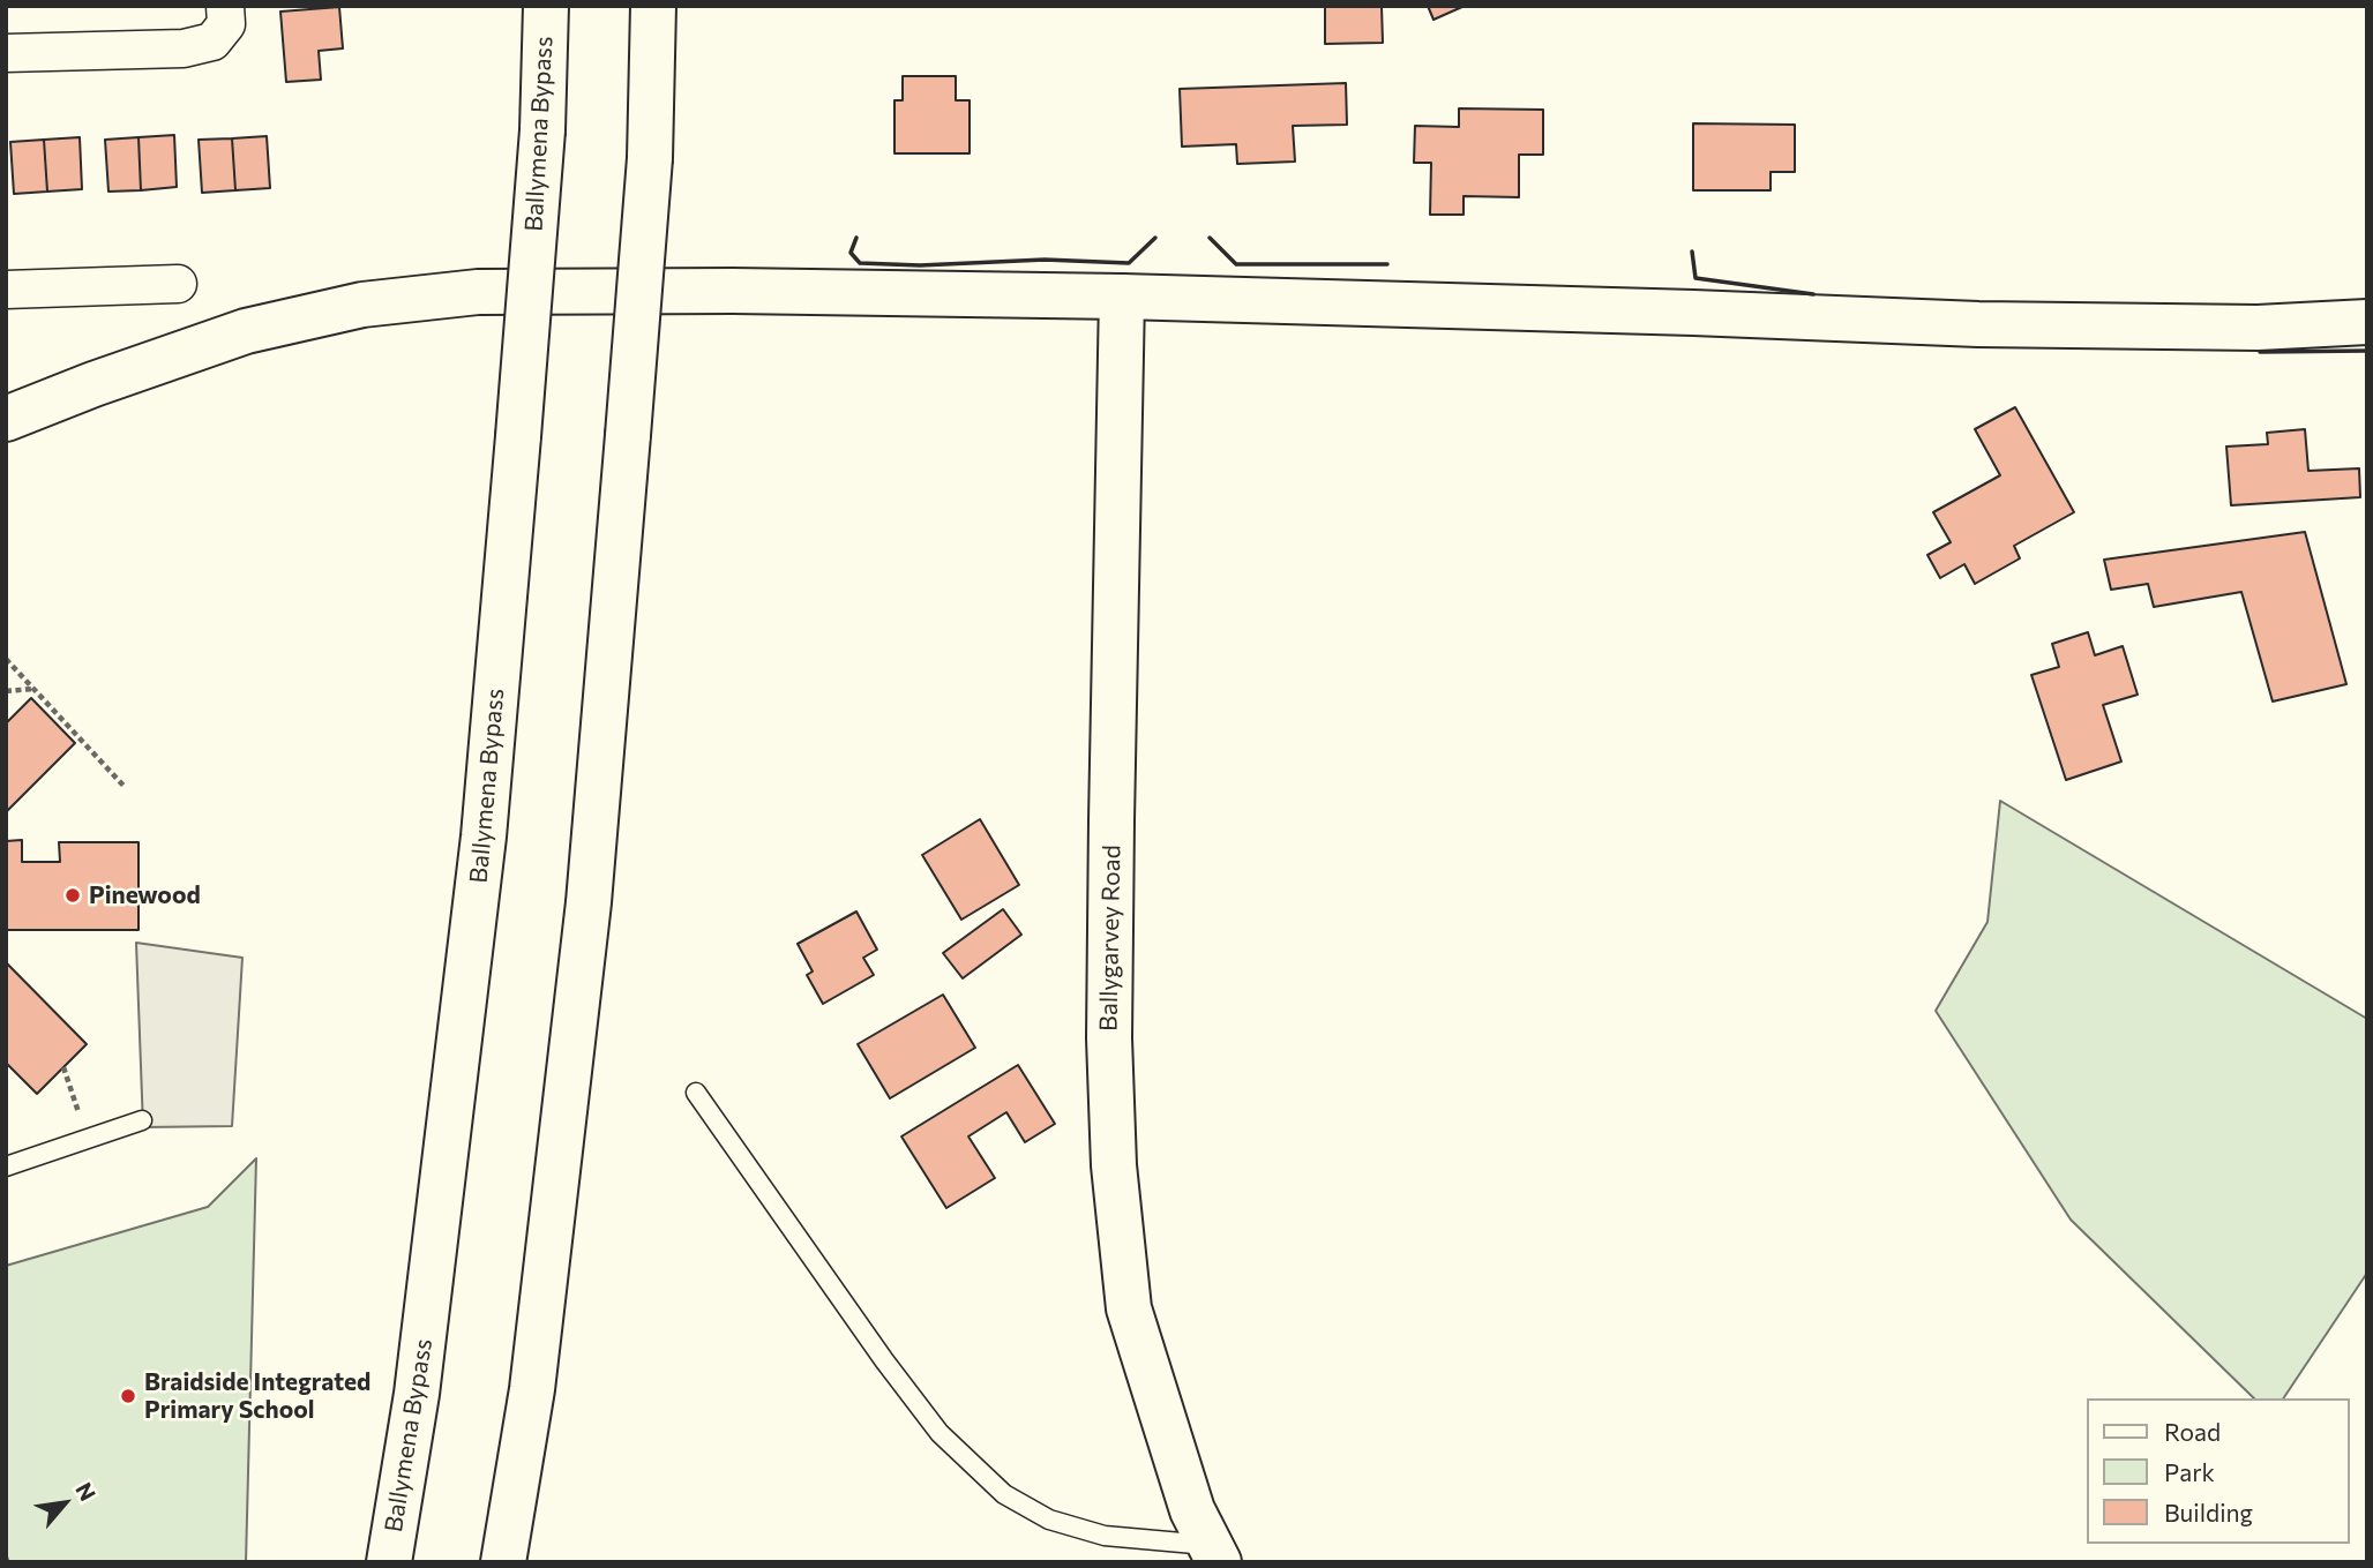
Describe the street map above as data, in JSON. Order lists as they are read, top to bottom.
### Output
{
  "streets": {
    "main road": ["Ballymena Bypass", "Ballygarvey Road"]
  },
  "places": ["Pinewood", "Braidside Integrated Primary School"],
  "legend": ["Road", "Park", "Building"],
  "north": "top right"
}
